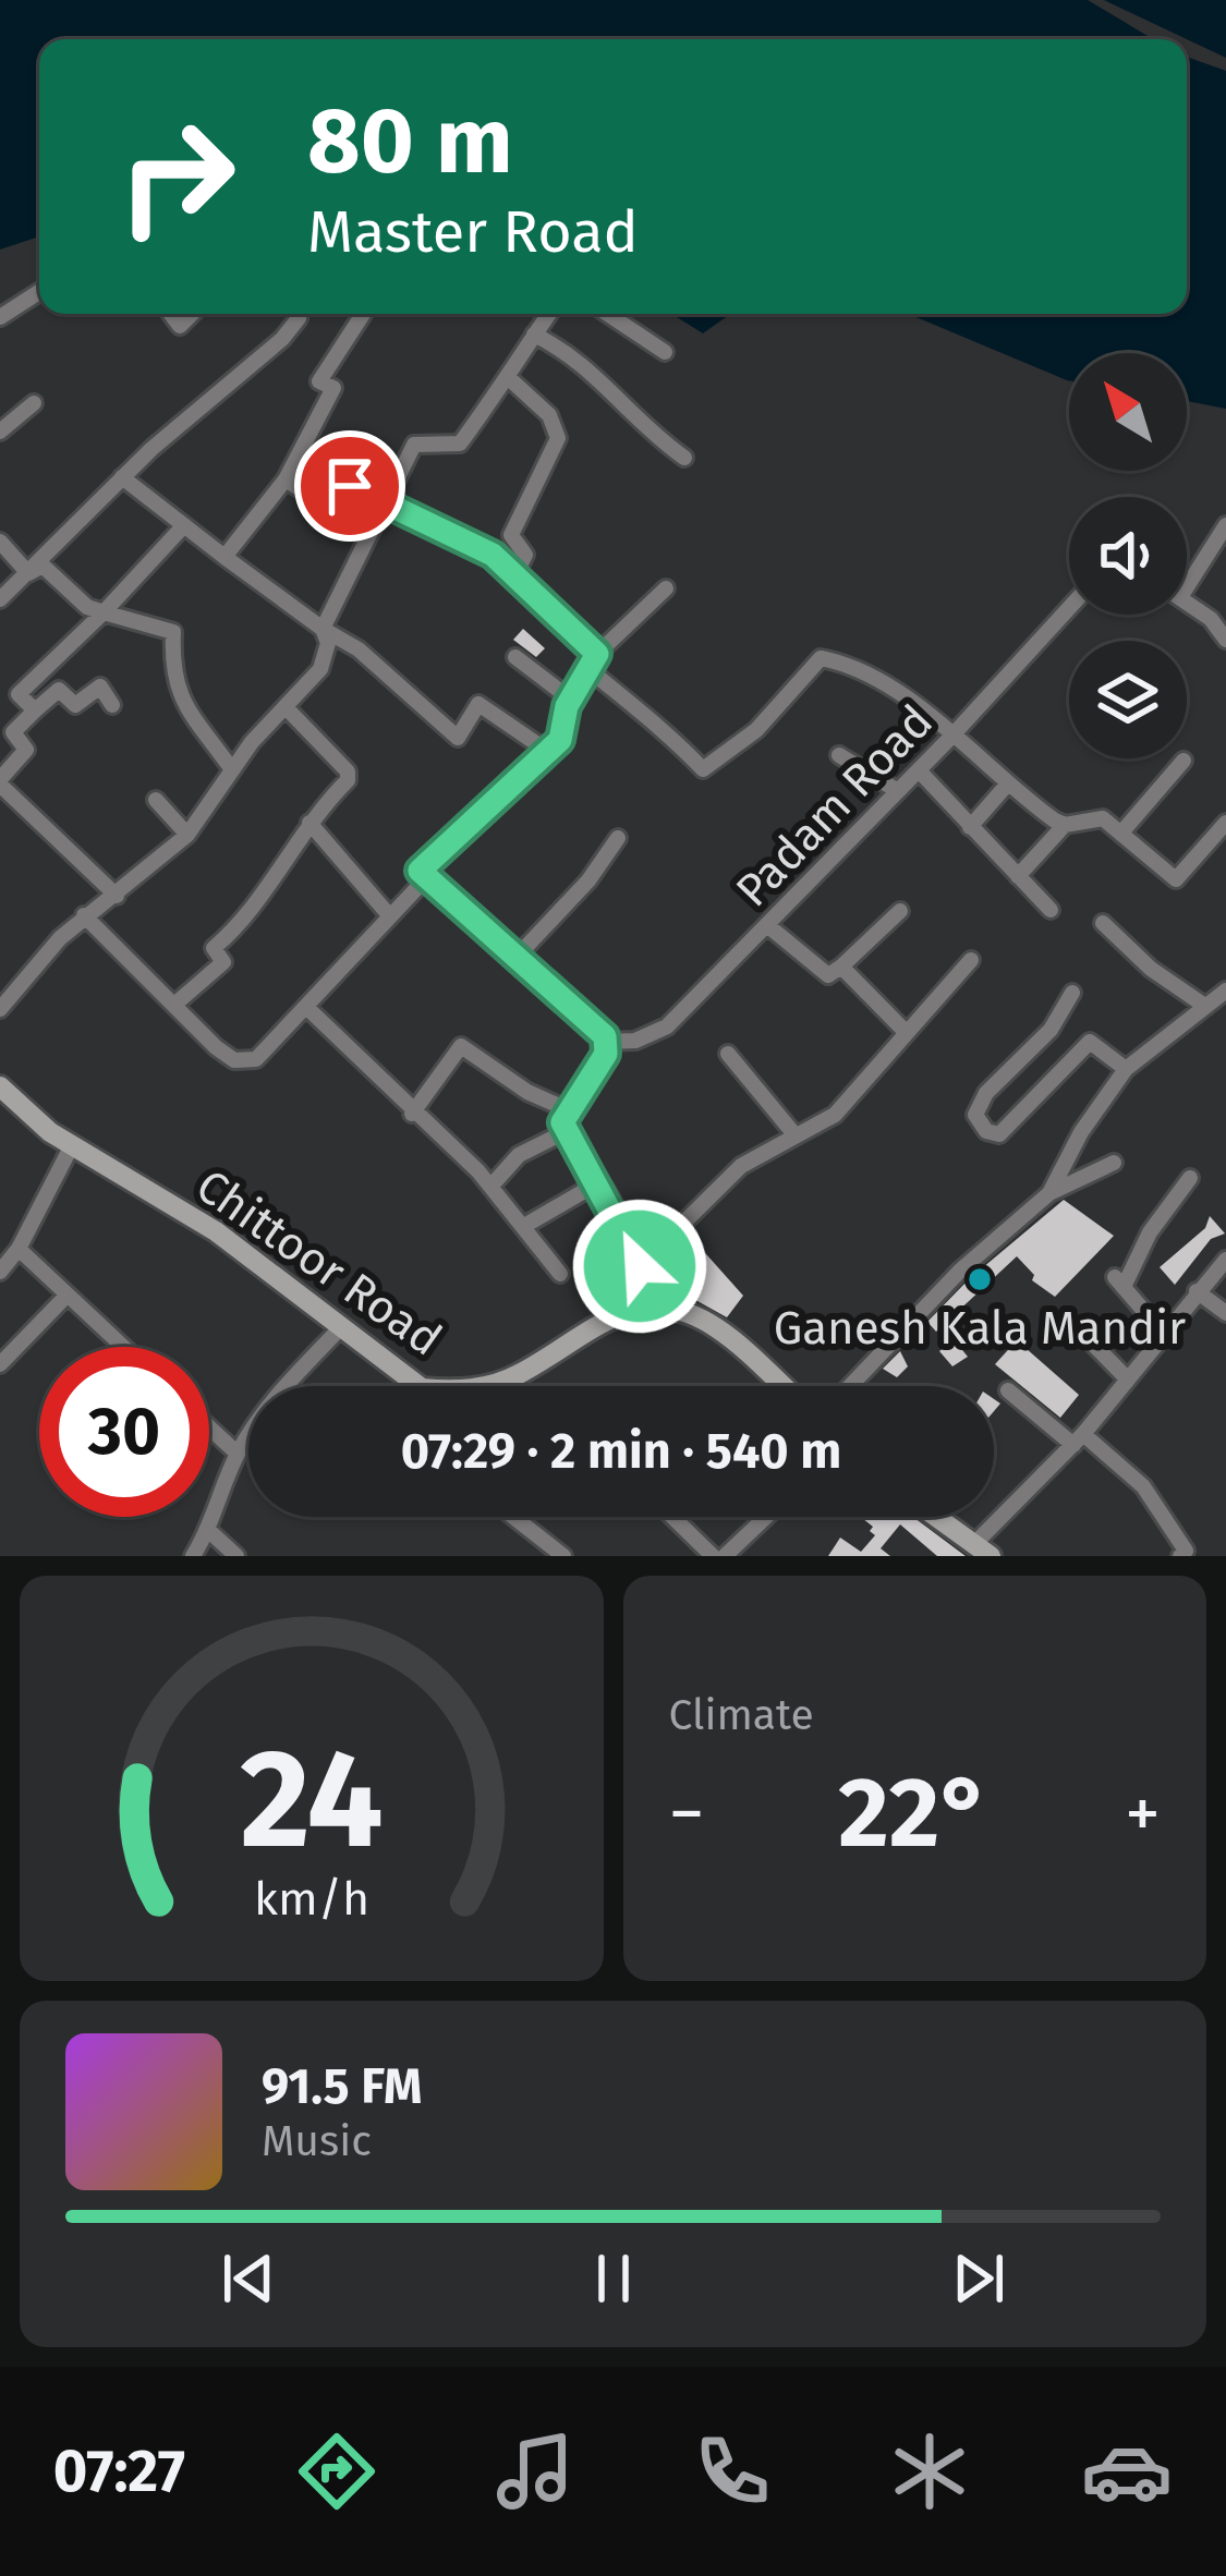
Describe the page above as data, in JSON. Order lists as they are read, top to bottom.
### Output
{
  "streets": {
    "main road": ["Chittoor Road"],
    "street": ["Padam Road"]
  },
  "places": ["Ganesh Kala Mandir"],
  "north": "top left",
  "page": {
    "turn": ["80 m", "Master Road"],
    "limit": "30",
    "trip": "07:29 · 2 min · 540 m",
    "tile": "Climate",
    "heat": ["−", "22°", "+"],
    "song": ["91.5 FM", "Music"],
    "tabs": "07:27",
    "gauge": ["24", "km/h"]
  }
}
